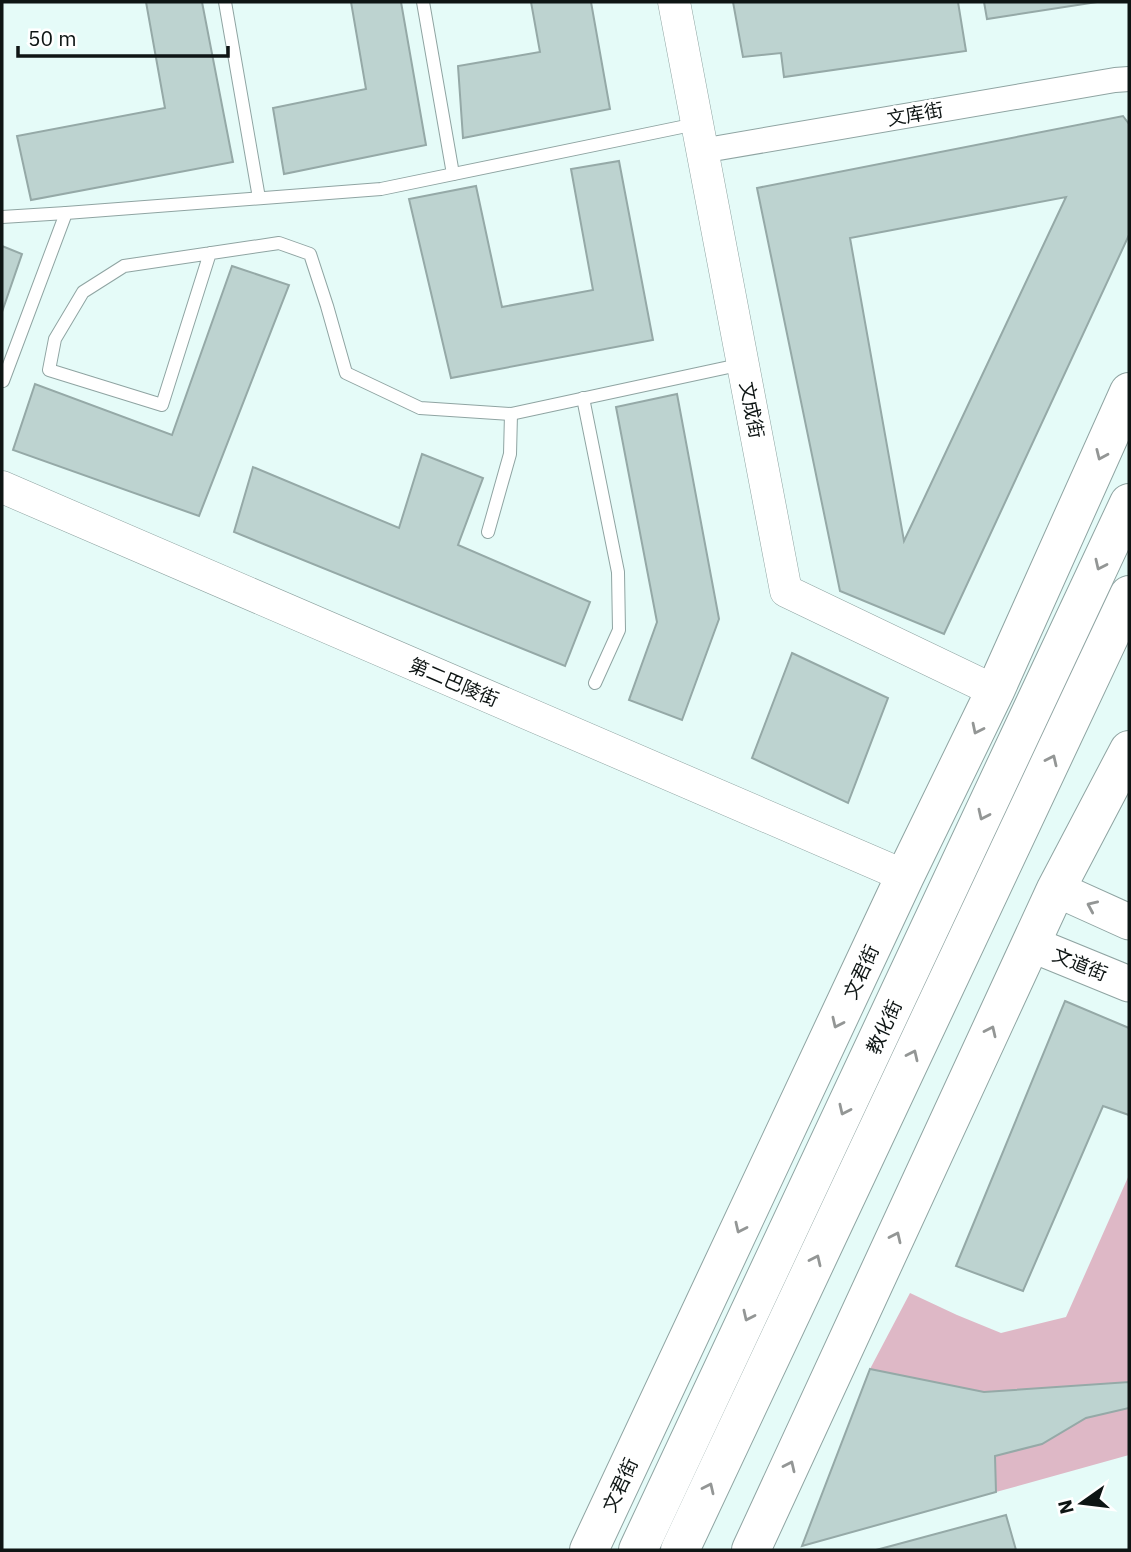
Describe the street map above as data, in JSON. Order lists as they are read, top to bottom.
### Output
{
  "streets": {
    "highway": ["文君街", "教化街"],
    "main road": ["文道街"],
    "street": ["文库街", "文成街", "第二巴陵街"]
  },
  "crossings": [
    ["文库街", "文成街"],
    ["文成街", "文君街"],
    ["第二巴陵街", "文君街"]
  ],
  "scale_bar": "50 m",
  "north": "left"
}
